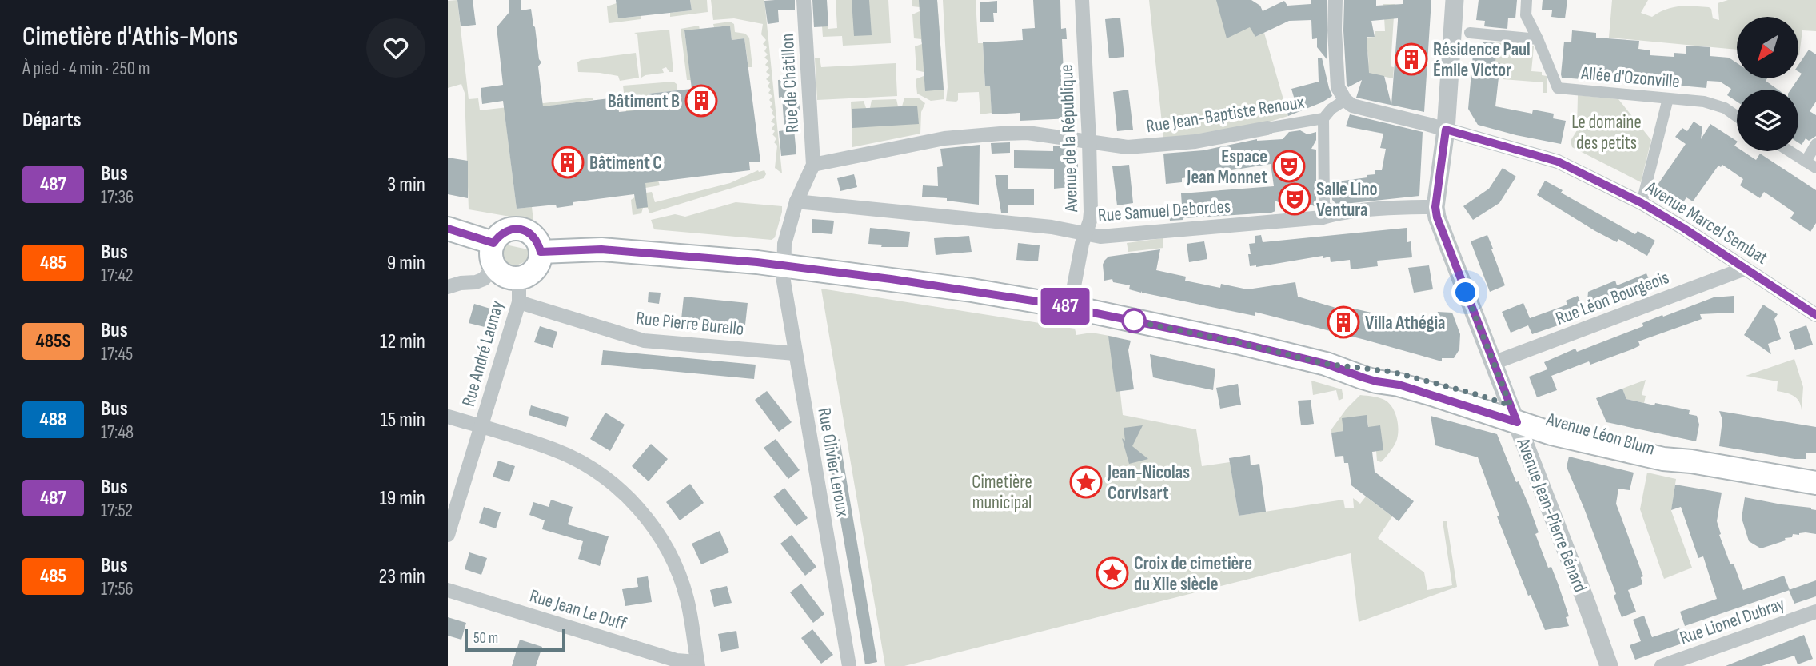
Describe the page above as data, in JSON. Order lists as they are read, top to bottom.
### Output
{
  "streets": {
    "main road": ["Avenue Léon Blum"],
    "street": [
      "Allée d'Ozonville",
      "Rue de Châtillon",
      "Rue Jean-Baptiste Renoux",
      "Avenue de la République",
      "Rue Samuel Debordes",
      "Avenue Marcel Sembat",
      "Rue Léon Bourgeois",
      "Rue Pierre Burello",
      "Rue André Launay",
      "Rue Olivier Leroux",
      "Avenue Jean-Pierre Bénard",
      "Rue Jean Le Duff",
      "Rue Lionel Dubray"
    ]
  },
  "crossings": [
    ["Rue de Châtillon", "Rue Jean-Baptiste Renoux"],
    ["Rue Jean-Baptiste Renoux", "Avenue de la République"],
    ["Rue Jean-Baptiste Renoux", "Avenue Marcel Sembat"],
    ["Avenue de la République", "Rue Samuel Debordes"],
    ["Avenue de la République", "Avenue Léon Blum"],
    ["Rue Samuel Debordes", "Rue Olivier Leroux"],
    ["Rue Samuel Debordes", "Avenue Jean-Pierre Bénard"],
    ["Avenue Marcel Sembat", "Rue Léon Bourgeois"],
    ["Rue Léon Bourgeois", "Avenue Jean-Pierre Bénard"],
    ["Rue Pierre Burello", "Rue André Launay"],
    ["Rue Pierre Burello", "Rue Olivier Leroux"],
    ["Rue André Launay", "Avenue Léon Blum"],
    ["Avenue Léon Blum", "Rue Olivier Leroux"],
    ["Avenue Léon Blum", "Avenue Jean-Pierre Bénard"]
  ],
  "parks": ["Le domaine des petits", "Cimetière municipal"],
  "places": {
    "building": [
      "Résidence Paul Émile Victor",
      "Bâtiment B",
      "Bâtiment C",
      "Villa Athégia"
    ],
    "theatre": ["Espace Jean Monnet", "Salle Lino Ventura"],
    "place": ["Jean-Nicolas Corvisart", "Croix de cimetière du XIIe siècle"]
  },
  "lines": ["bus line 487"],
  "scale_bar": "50 m",
  "north": "bottom left",
  "page": {
    "heading": [
      ["Cimetière d'Athis-Mons", "À pied · 4 min · 250 m"],
      "Départs"
    ],
    "on_map": "487",
    "list": [
      {
        "mark": "487",
        "name": "Bus",
        "note": "17:36",
        "value": "3 min"
      },
      {
        "mark": "485",
        "name": "Bus",
        "note": "17:42",
        "value": "9 min"
      },
      {
        "mark": "485S",
        "name": "Bus",
        "note": "17:45",
        "value": "12 min"
      },
      {
        "mark": "488",
        "name": "Bus",
        "note": "17:48",
        "value": "15 min"
      },
      {
        "mark": "487",
        "name": "Bus",
        "note": "17:52",
        "value": "19 min"
      },
      {
        "mark": "485",
        "name": "Bus",
        "note": "17:56",
        "value": "23 min"
      }
    ],
    "scale": "50 m"
  }
}
